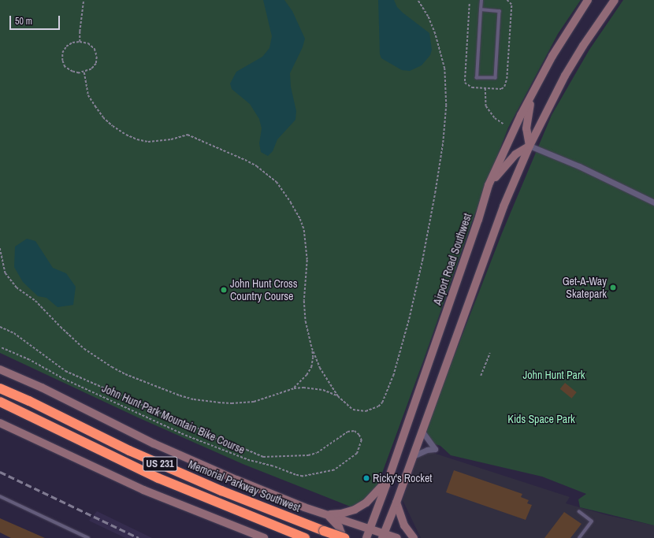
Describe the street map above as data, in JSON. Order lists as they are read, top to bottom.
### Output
{
  "streets": {
    "highway": ["US 231", "Memorial Parkway Southwest"],
    "street": ["Airport Road Southwest"],
    "path": ["John Hunt Park Mountain Bike Course"]
  },
  "parks": ["John Hunt Park", "Kids Space Park"],
  "places": ["Get-A-Way Skatepark", "John Hunt Cross Country Course", "Ricky's Rocket"],
  "scale_bar": "50 m"
}
